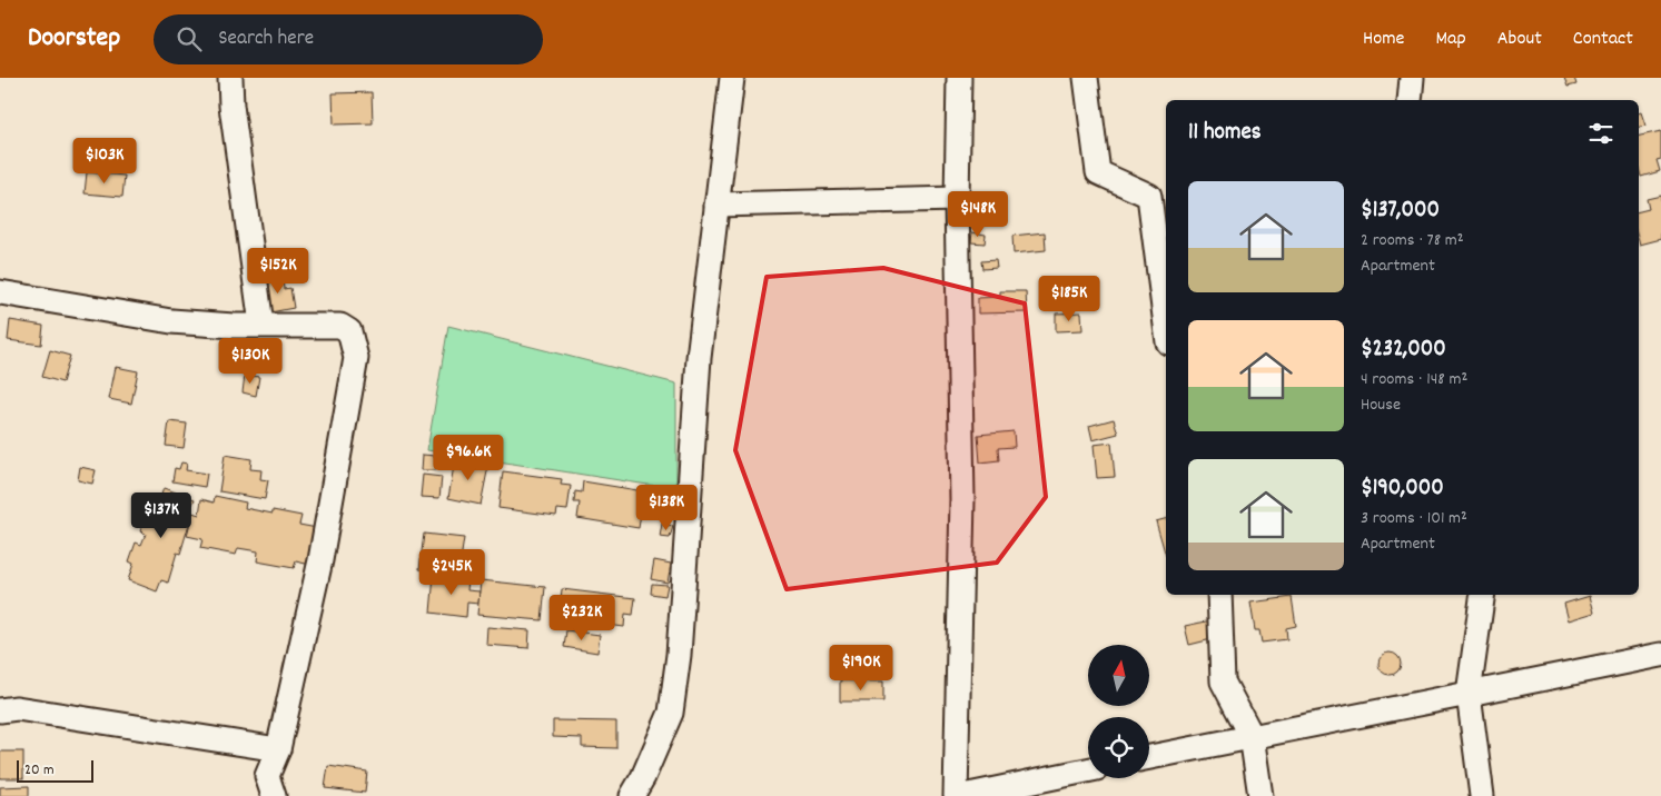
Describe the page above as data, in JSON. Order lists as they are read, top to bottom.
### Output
{
  "scale_bar": "20 m",
  "north": "top",
  "page": {
    "header": "Doorstep",
    "search": "Search here",
    "nav": [
      "Home",
      "Map",
      "About",
      "Contact"
    ],
    "heading": "11 homes",
    "price": [
      "$103K",
      "$148K",
      "$152K",
      "$185K",
      "$130K",
      "$96.6K",
      "$138K",
      "$137K",
      "$245K",
      "$232K",
      "$190K"
    ],
    "list": [
      {
        "name": "$137,000",
        "note": "2 rooms · 78 m² · Apartment"
      },
      {
        "name": "$232,000",
        "note": "4 rooms · 148 m² · House"
      },
      {
        "name": "$190,000",
        "note": "3 rooms · 101 m² · Apartment"
      }
    ],
    "scale": "20 m"
  }
}
